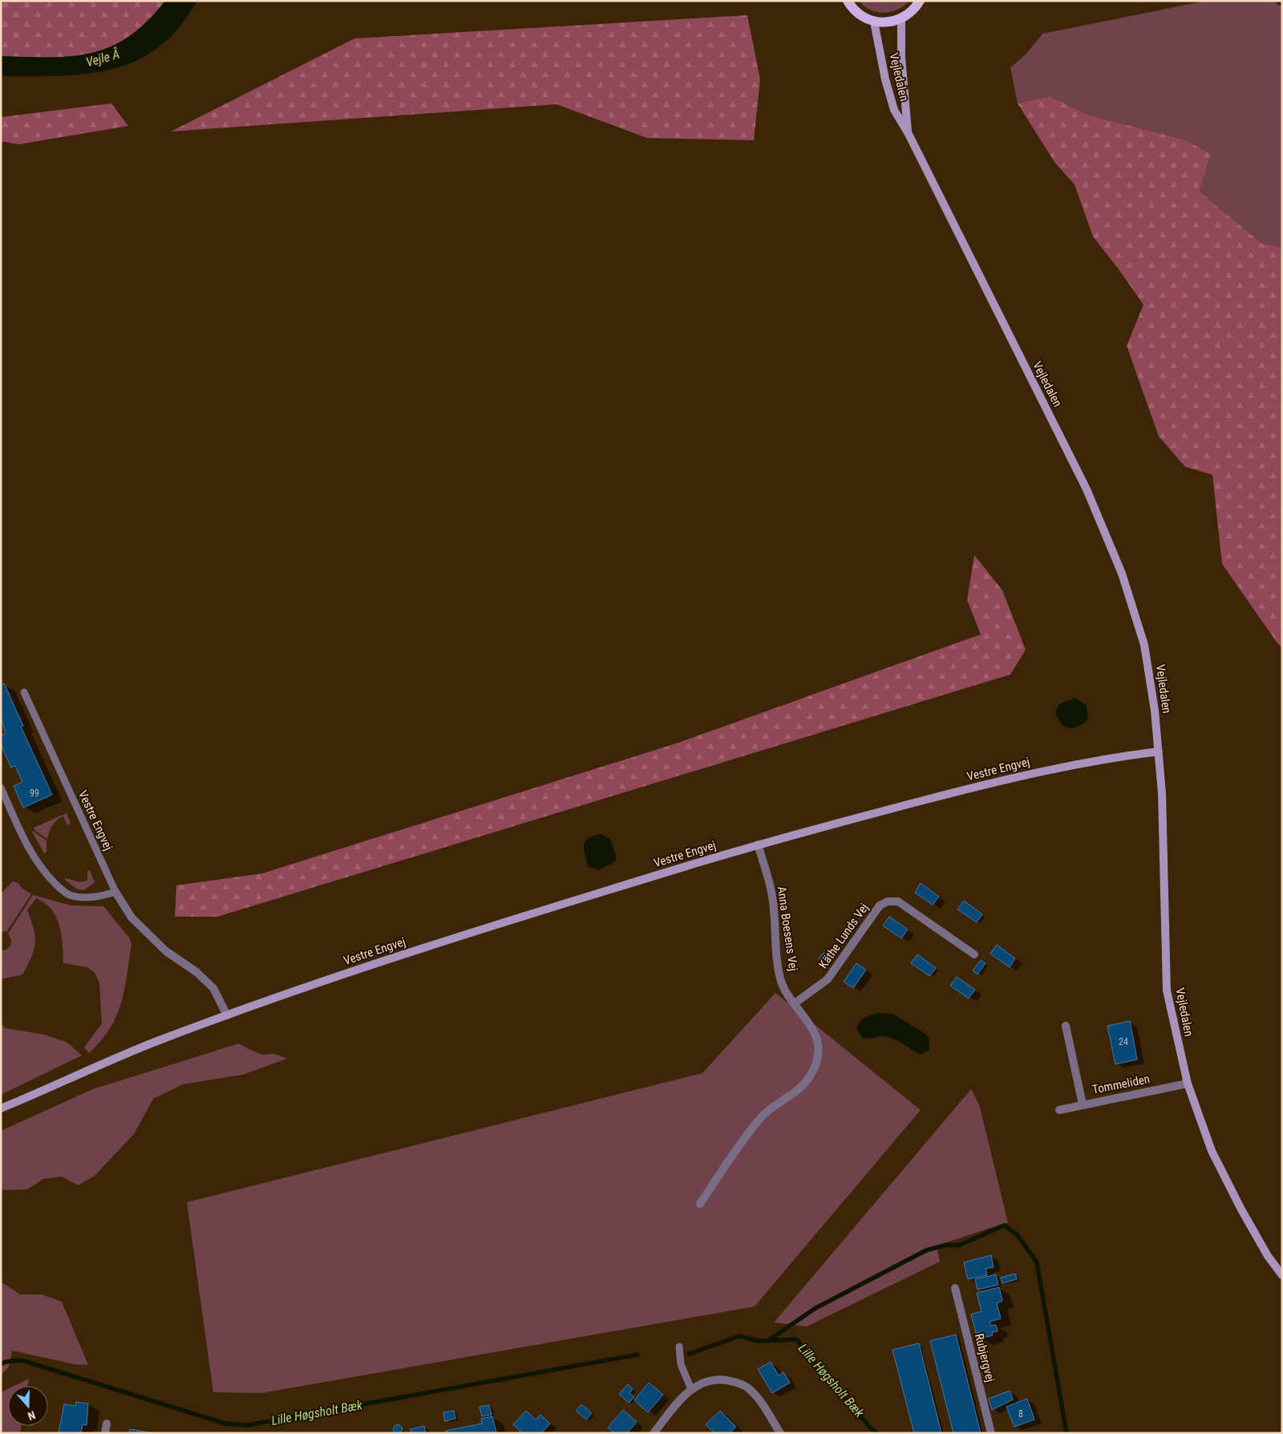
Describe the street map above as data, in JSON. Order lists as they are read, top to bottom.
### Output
{
  "streets": {
    "street": [
      "Vejledalen",
      "Vestre Engvej",
      "Anna Boesens Vej",
      "Käthe Lunds Vej",
      "Tommeliden",
      "Rubjergvej"
    ]
  },
  "crossings": [
    ["Vejledalen", "Vestre Engvej"],
    ["Vejledalen", "Tommeliden"],
    ["Vestre Engvej", "Anna Boesens Vej"],
    ["Anna Boesens Vej", "Käthe Lunds Vej"]
  ],
  "water": ["Vejle Å", "Lille Høgsholt Bæk"],
  "house_numbers": ["99", "24", "8"],
  "north": "bottom"
}
